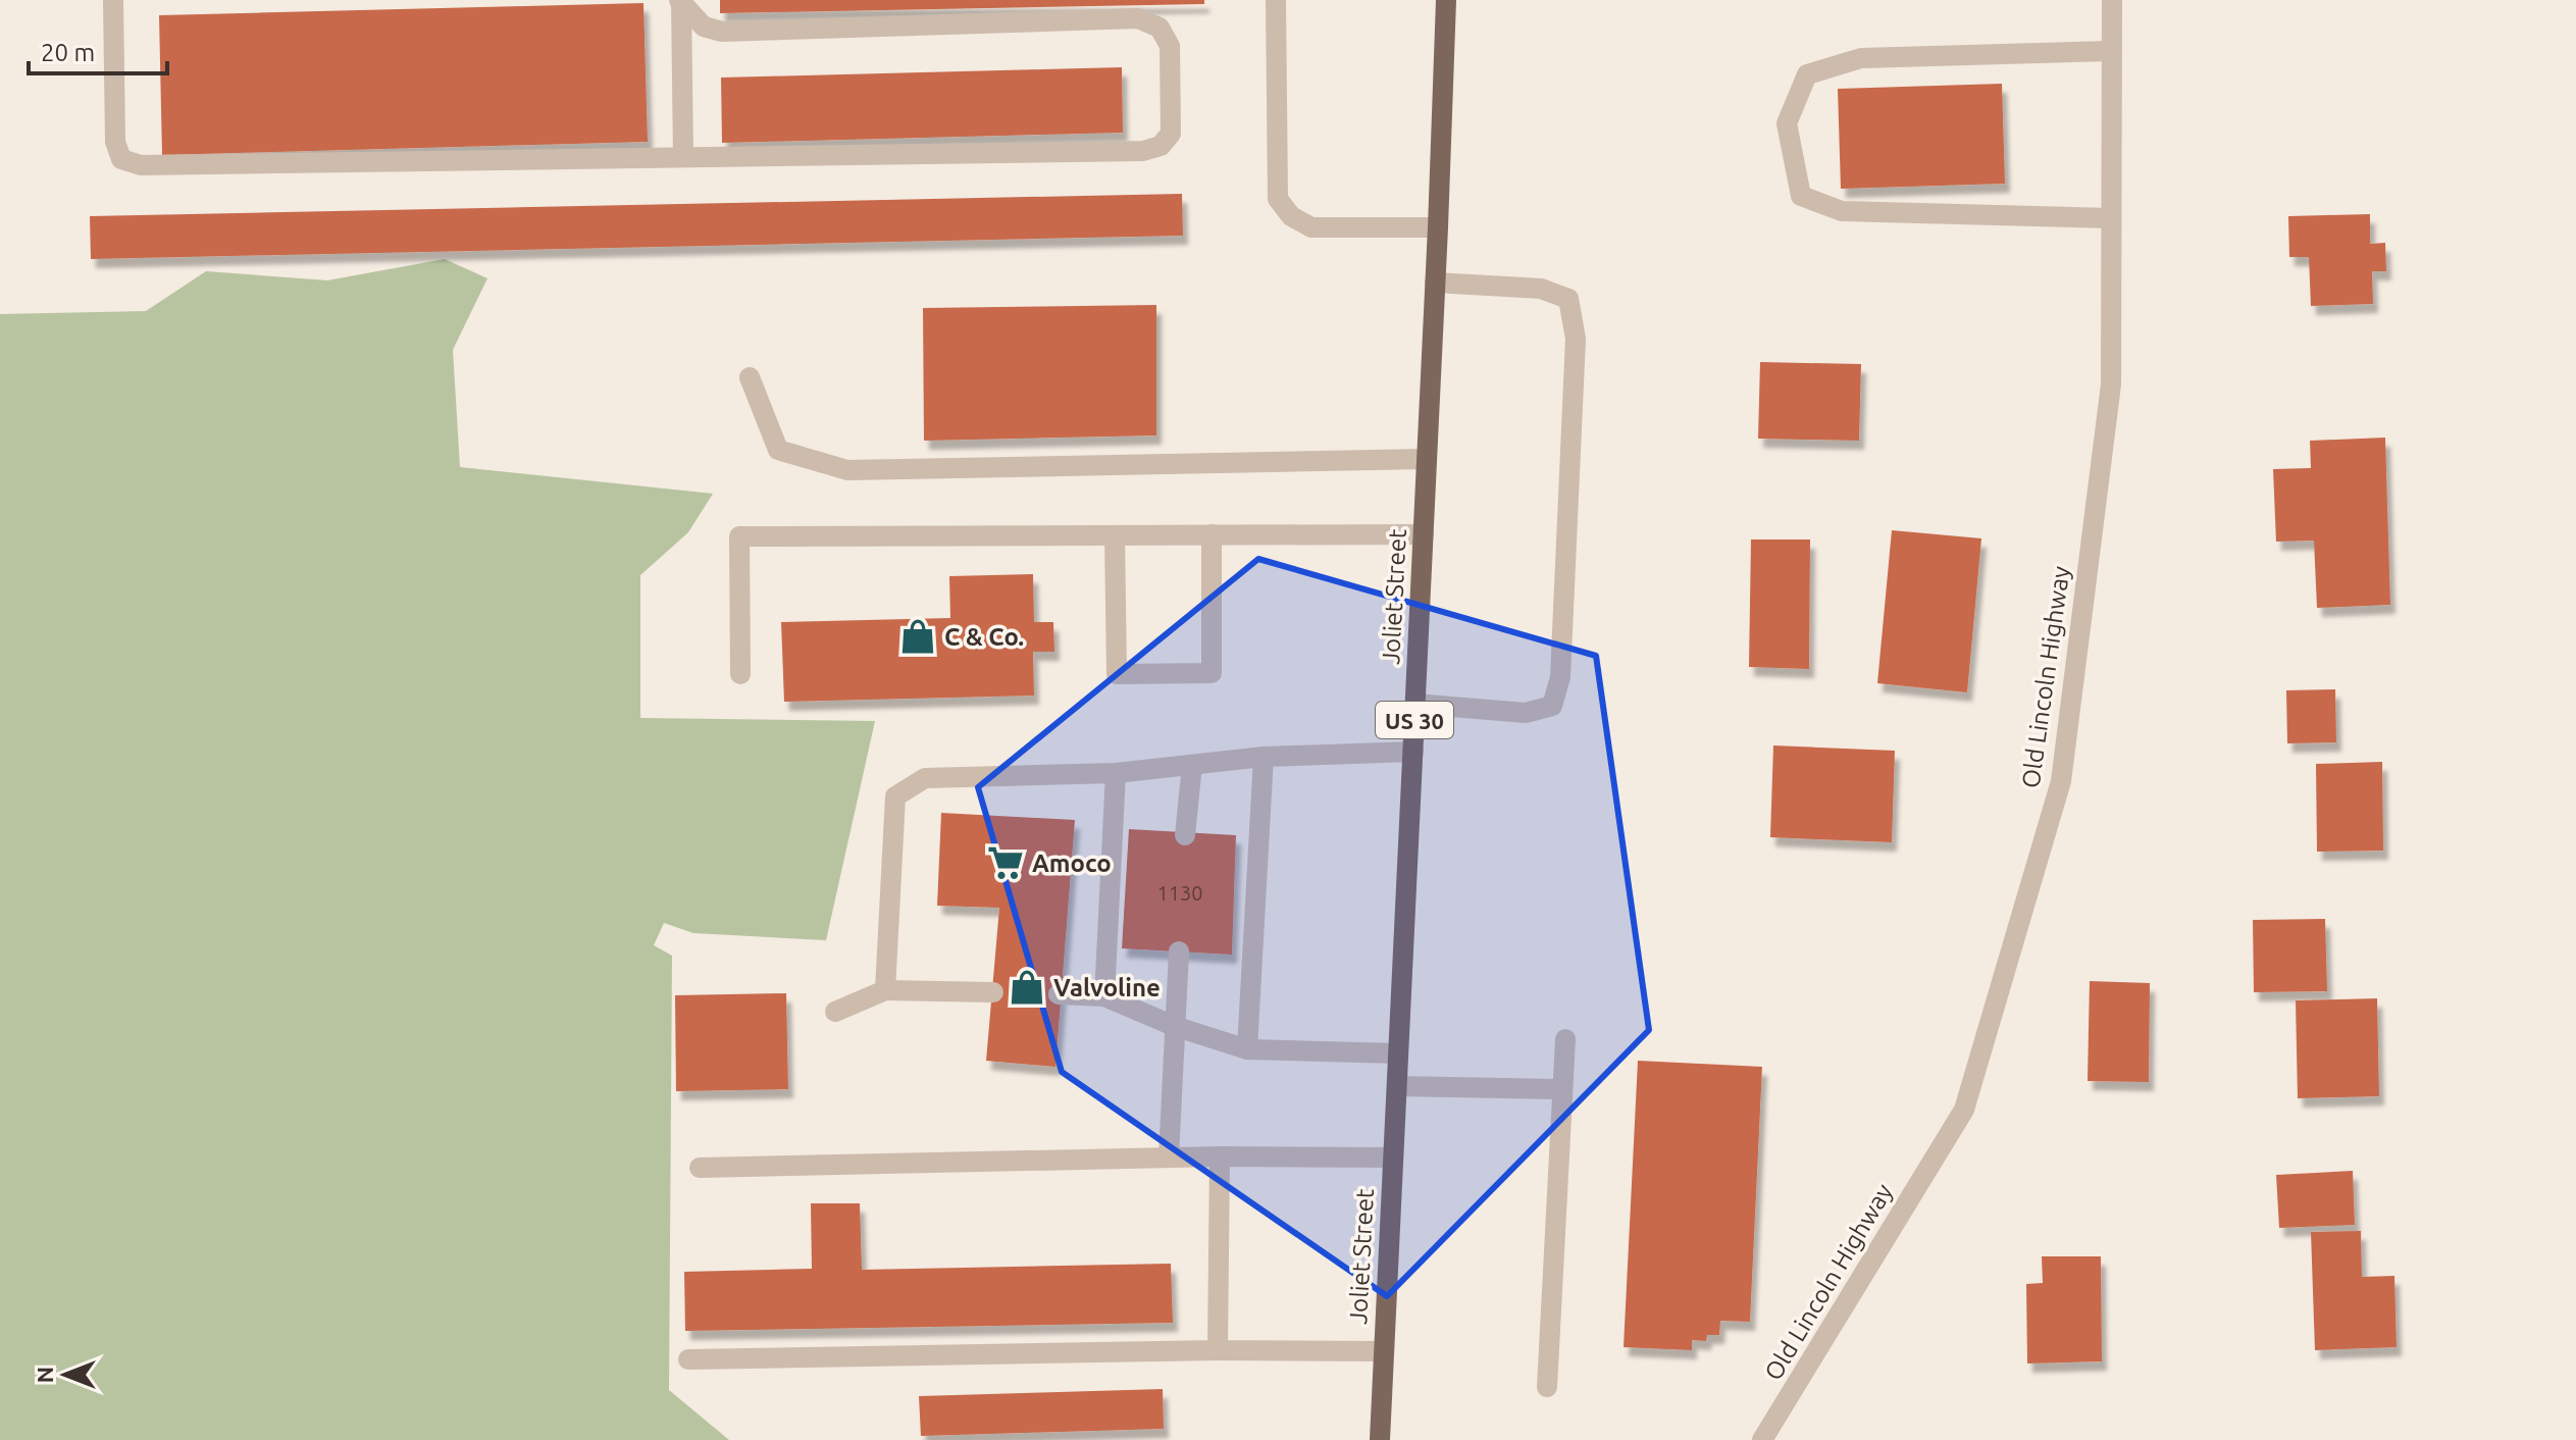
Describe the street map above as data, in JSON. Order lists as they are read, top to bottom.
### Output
{
  "streets": {
    "main road": ["Joliet Street", "US 30"],
    "street": ["Old Lincoln Highway"]
  },
  "places": {
    "shop": ["C & Co.", "Valvoline"],
    "supermarket": ["Amoco"]
  },
  "house_numbers": ["1130"],
  "scale_bar": "20 m",
  "north": "left"
}
